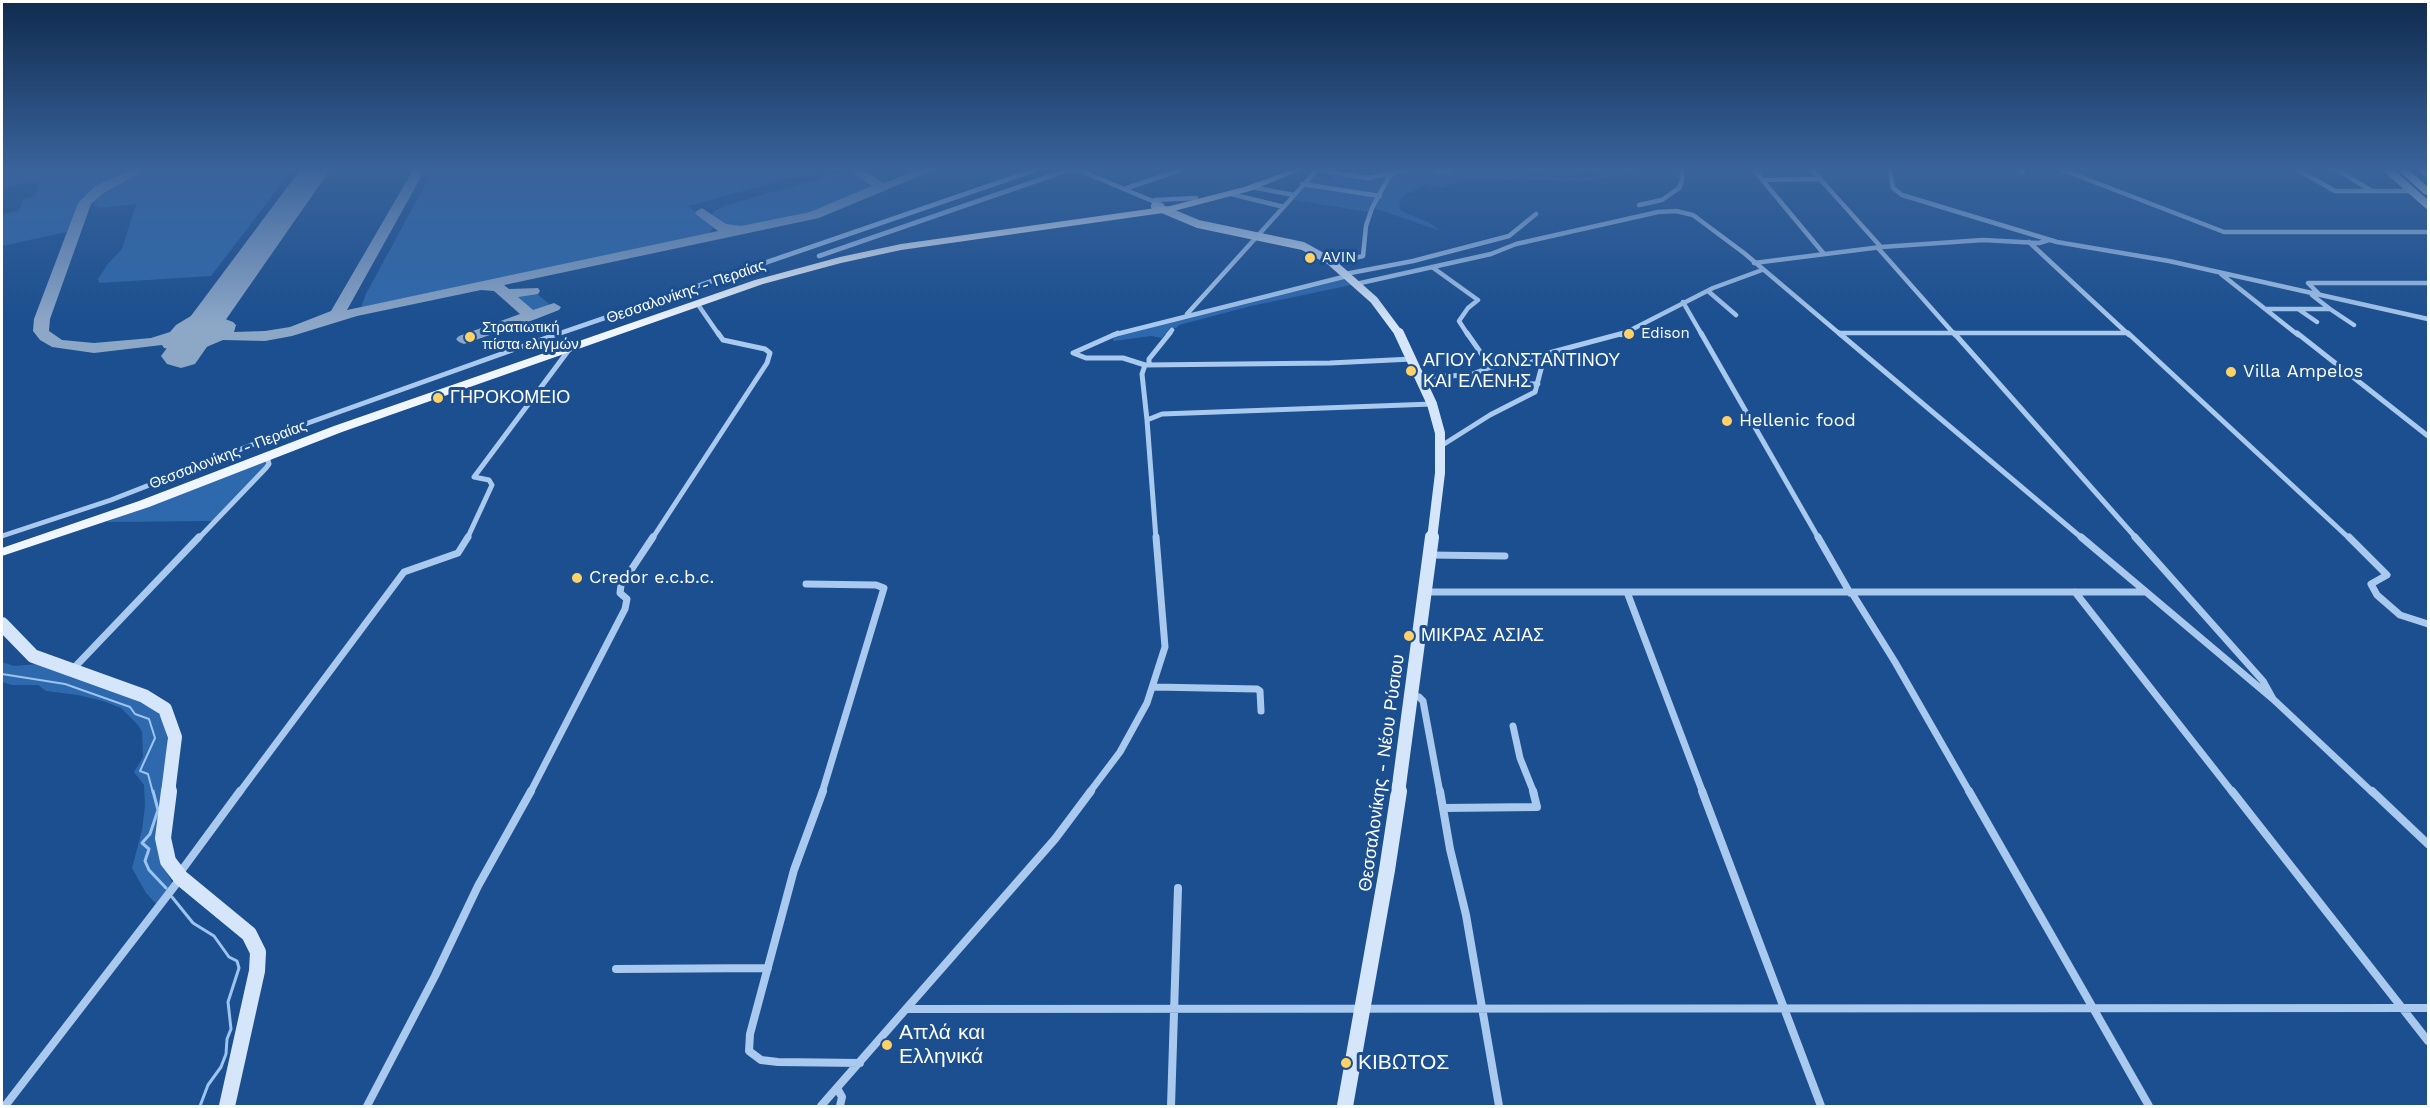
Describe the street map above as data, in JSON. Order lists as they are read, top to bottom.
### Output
{
  "streets": {
    "main road": ["Θεσσαλονίκης - Περαίας", "Θεσσαλονίκης - Νέου Ρύσιου"]
  },
  "places": [
    "AVIN",
    "Edison",
    "Στρατιωτική πίστα ελιγμών",
    "ΑΓΙΟΥ ΚΩΝΣΤΑΝΤΙΝΟΥ ΚΑΙ ΕΛΕΝΗΣ",
    "Villa Ampelos",
    "ΓΗΡΟΚΟΜΕΙΟ",
    "Hellenic food",
    "Credor e.c.b.c.",
    "ΜΙΚΡΑΣ ΑΣΙΑΣ",
    "Απλά και Ελληνικά",
    "ΚΙΒΩΤΟΣ"
  ]
}
